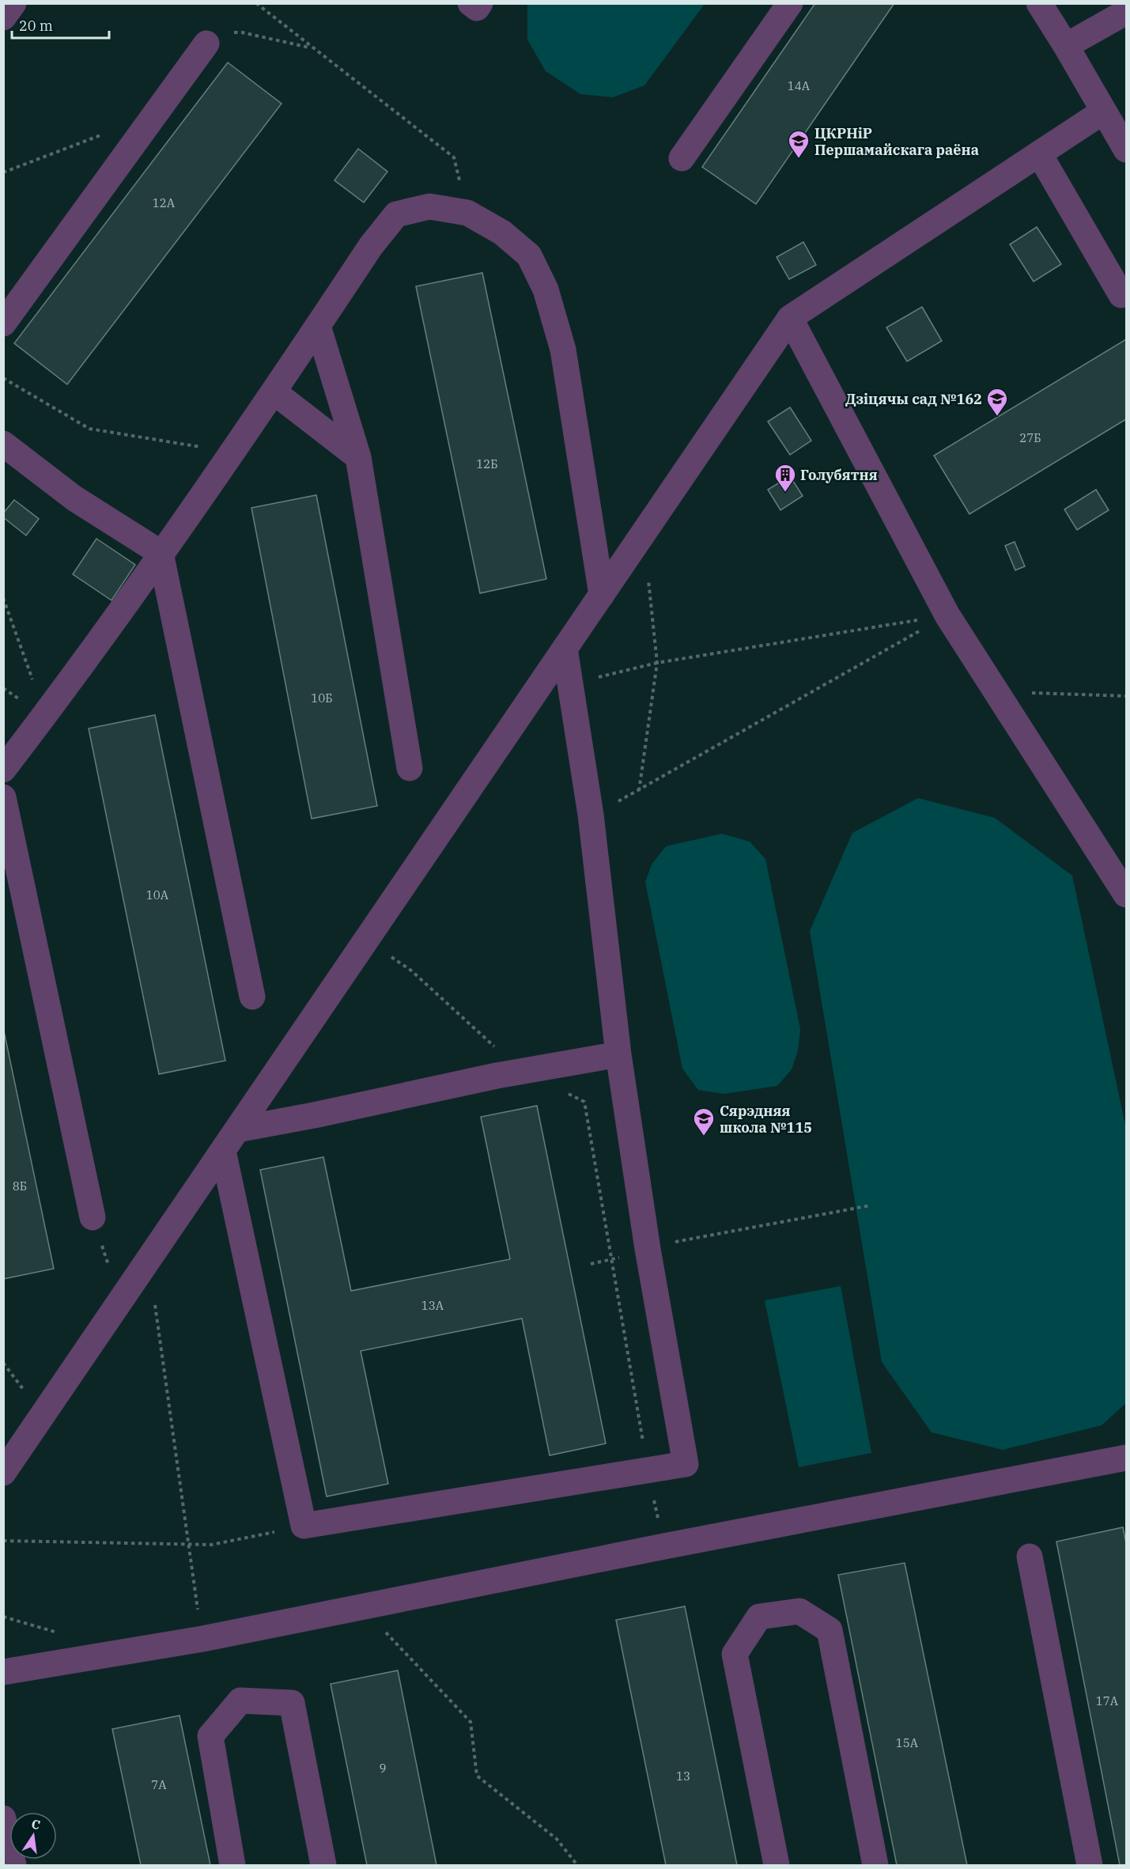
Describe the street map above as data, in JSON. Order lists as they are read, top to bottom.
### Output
{
  "places": {
    "school or university": ["ЦКРНіР Першамайскага раёна", "Дзіцячы сад №162", "Сярэдняя школа №115"],
    "building": ["Голубятня"]
  },
  "house_numbers": [
    "14А",
    "12А",
    "27Б",
    "12Б",
    "10Б",
    "10А",
    "8Б",
    "13А",
    "17А",
    "15А",
    "9",
    "13",
    "7А"
  ],
  "scale_bar": "20 m",
  "north": "top"
}
